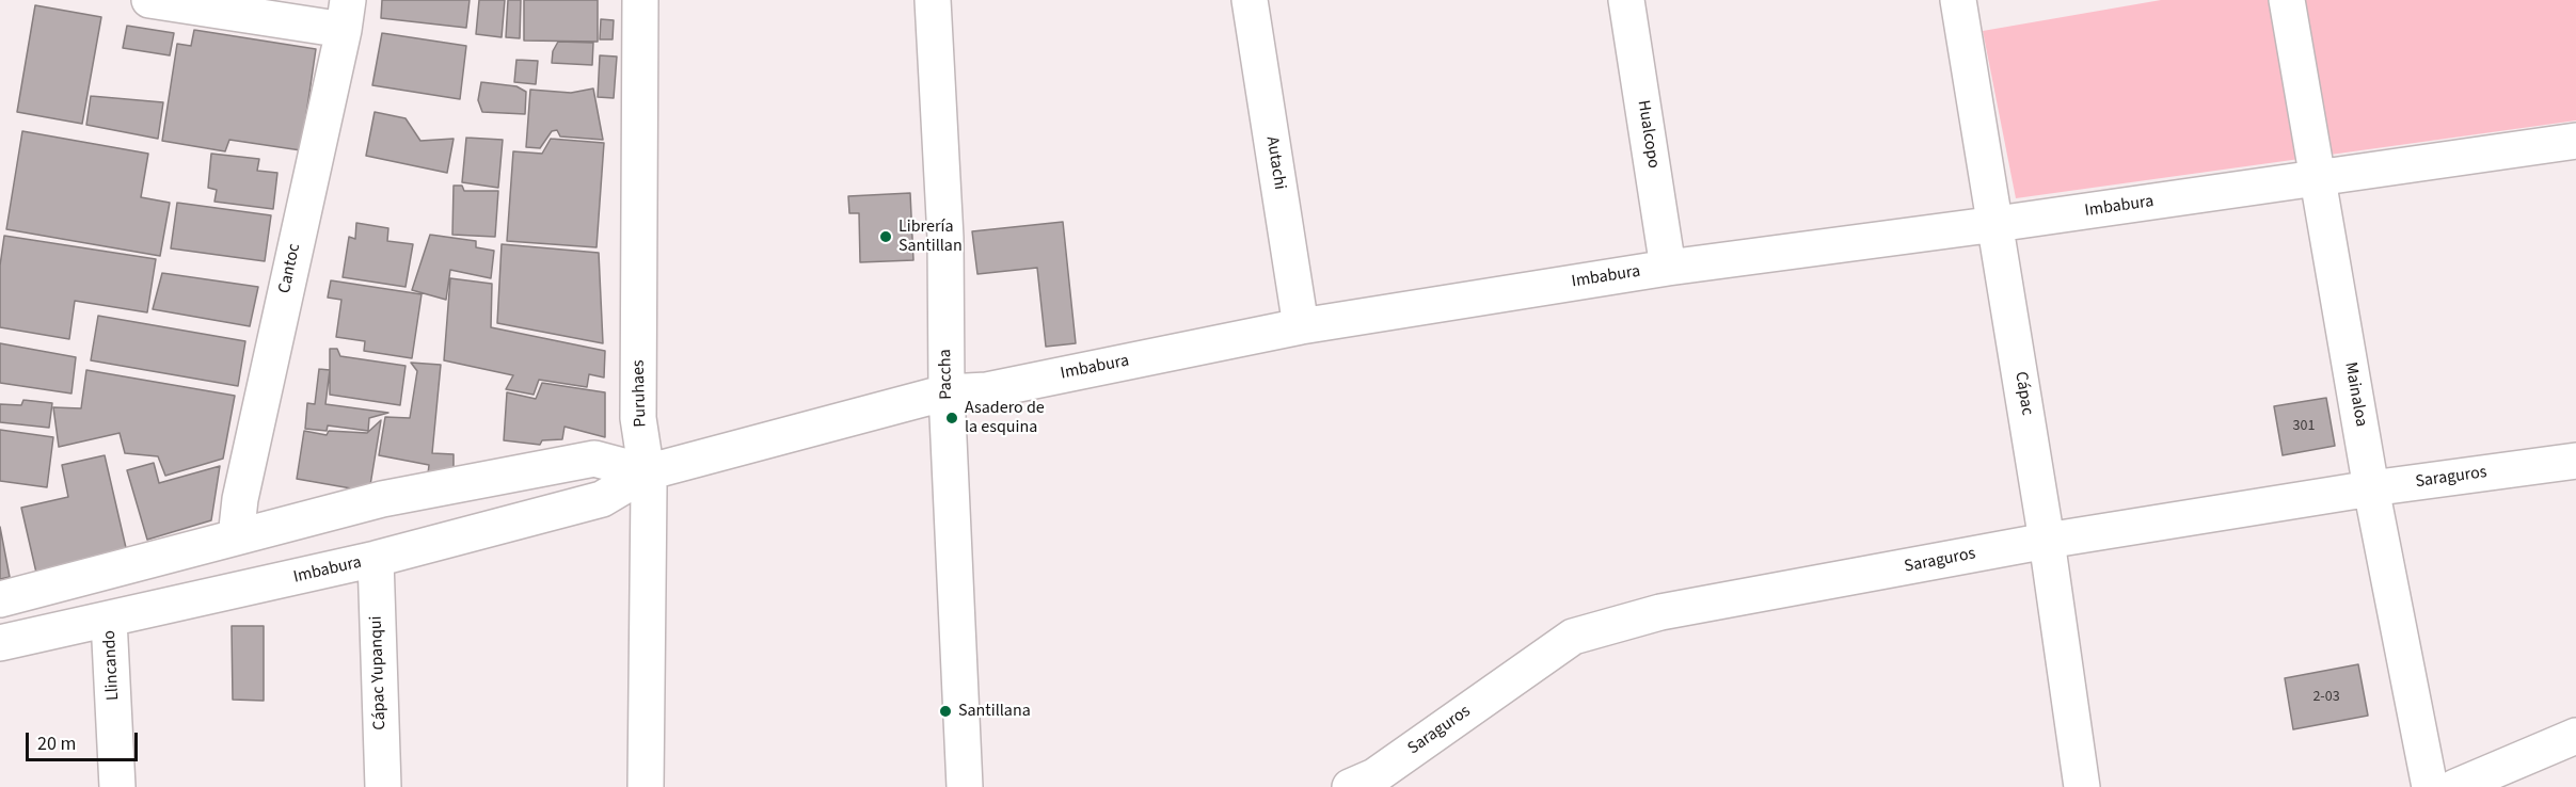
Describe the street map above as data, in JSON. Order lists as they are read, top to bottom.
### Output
{
  "streets": {
    "street": [
      "Hualcopo",
      "Autachi",
      "Imbabura",
      "Cantoc",
      "Paccha",
      "Puruhaes",
      "Cápac",
      "Mainaloa",
      "Saraguros",
      "Llincando",
      "Cápac Yupanqui"
    ]
  },
  "crossings": [
    ["Hualcopo", "Imbabura"],
    ["Autachi", "Imbabura"],
    ["Imbabura", "Cantoc"],
    ["Imbabura", "Paccha"],
    ["Imbabura", "Puruhaes"],
    ["Imbabura", "Cápac"],
    ["Imbabura", "Mainaloa"],
    ["Imbabura", "Llincando"],
    ["Imbabura", "Cápac Yupanqui"],
    ["Cápac", "Saraguros"],
    ["Mainaloa", "Saraguros"]
  ],
  "places": ["Librería Santillan", "Asadero de la esquina", "Santillana"],
  "house_numbers": ["301", "2-03"],
  "scale_bar": "20 m"
}
